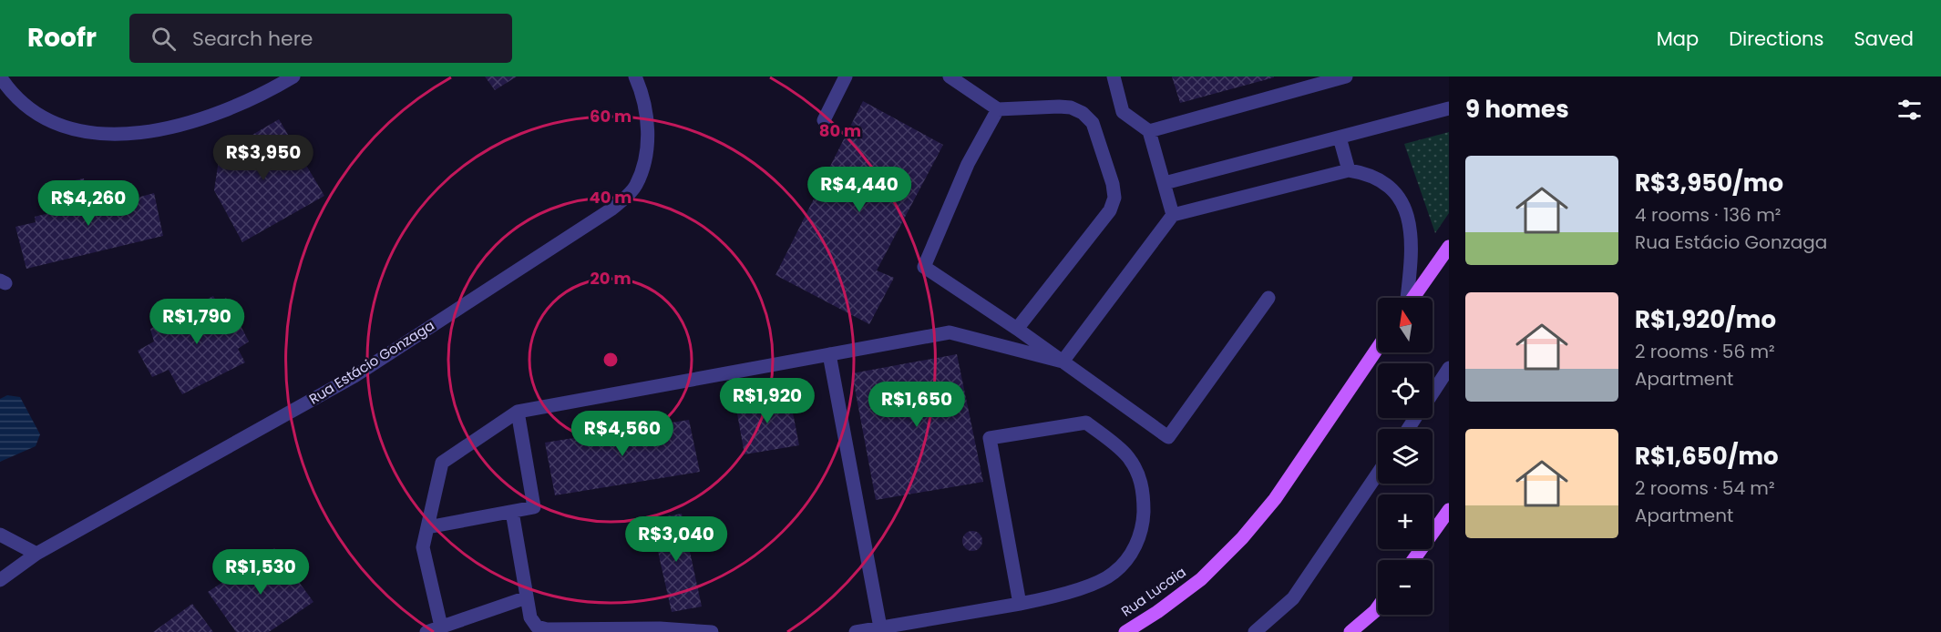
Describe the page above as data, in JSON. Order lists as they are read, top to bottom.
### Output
{
  "streets": {
    "main road": ["Rua Lucaia"],
    "street": ["Rua Estácio Gonzaga"]
  },
  "north": "top",
  "page": {
    "header": "Roofr",
    "search": "Search here",
    "nav": ["Map", "Directions", "Saved"],
    "heading": "9 homes",
    "price": [
      "R$3,950",
      "R$4,440",
      "R$4,260",
      "R$1,790",
      "R$1,920",
      "R$1,650",
      "R$4,560",
      "R$3,040",
      "R$1,530"
    ],
    "list": [
      {
        "name": "R$3,950/mo",
        "note": "4 rooms · 136 m² · Rua Estácio Gonzaga"
      },
      {
        "name": "R$1,920/mo",
        "note": "2 rooms · 56 m² · Apartment"
      },
      {
        "name": "R$1,650/mo",
        "note": "2 rooms · 54 m² · Apartment"
      }
    ],
    "map_buttons": ["+", "−"]
  },
  "rings": [
    "60 m",
    "80 m",
    "40 m",
    "20 m"
  ]
}
